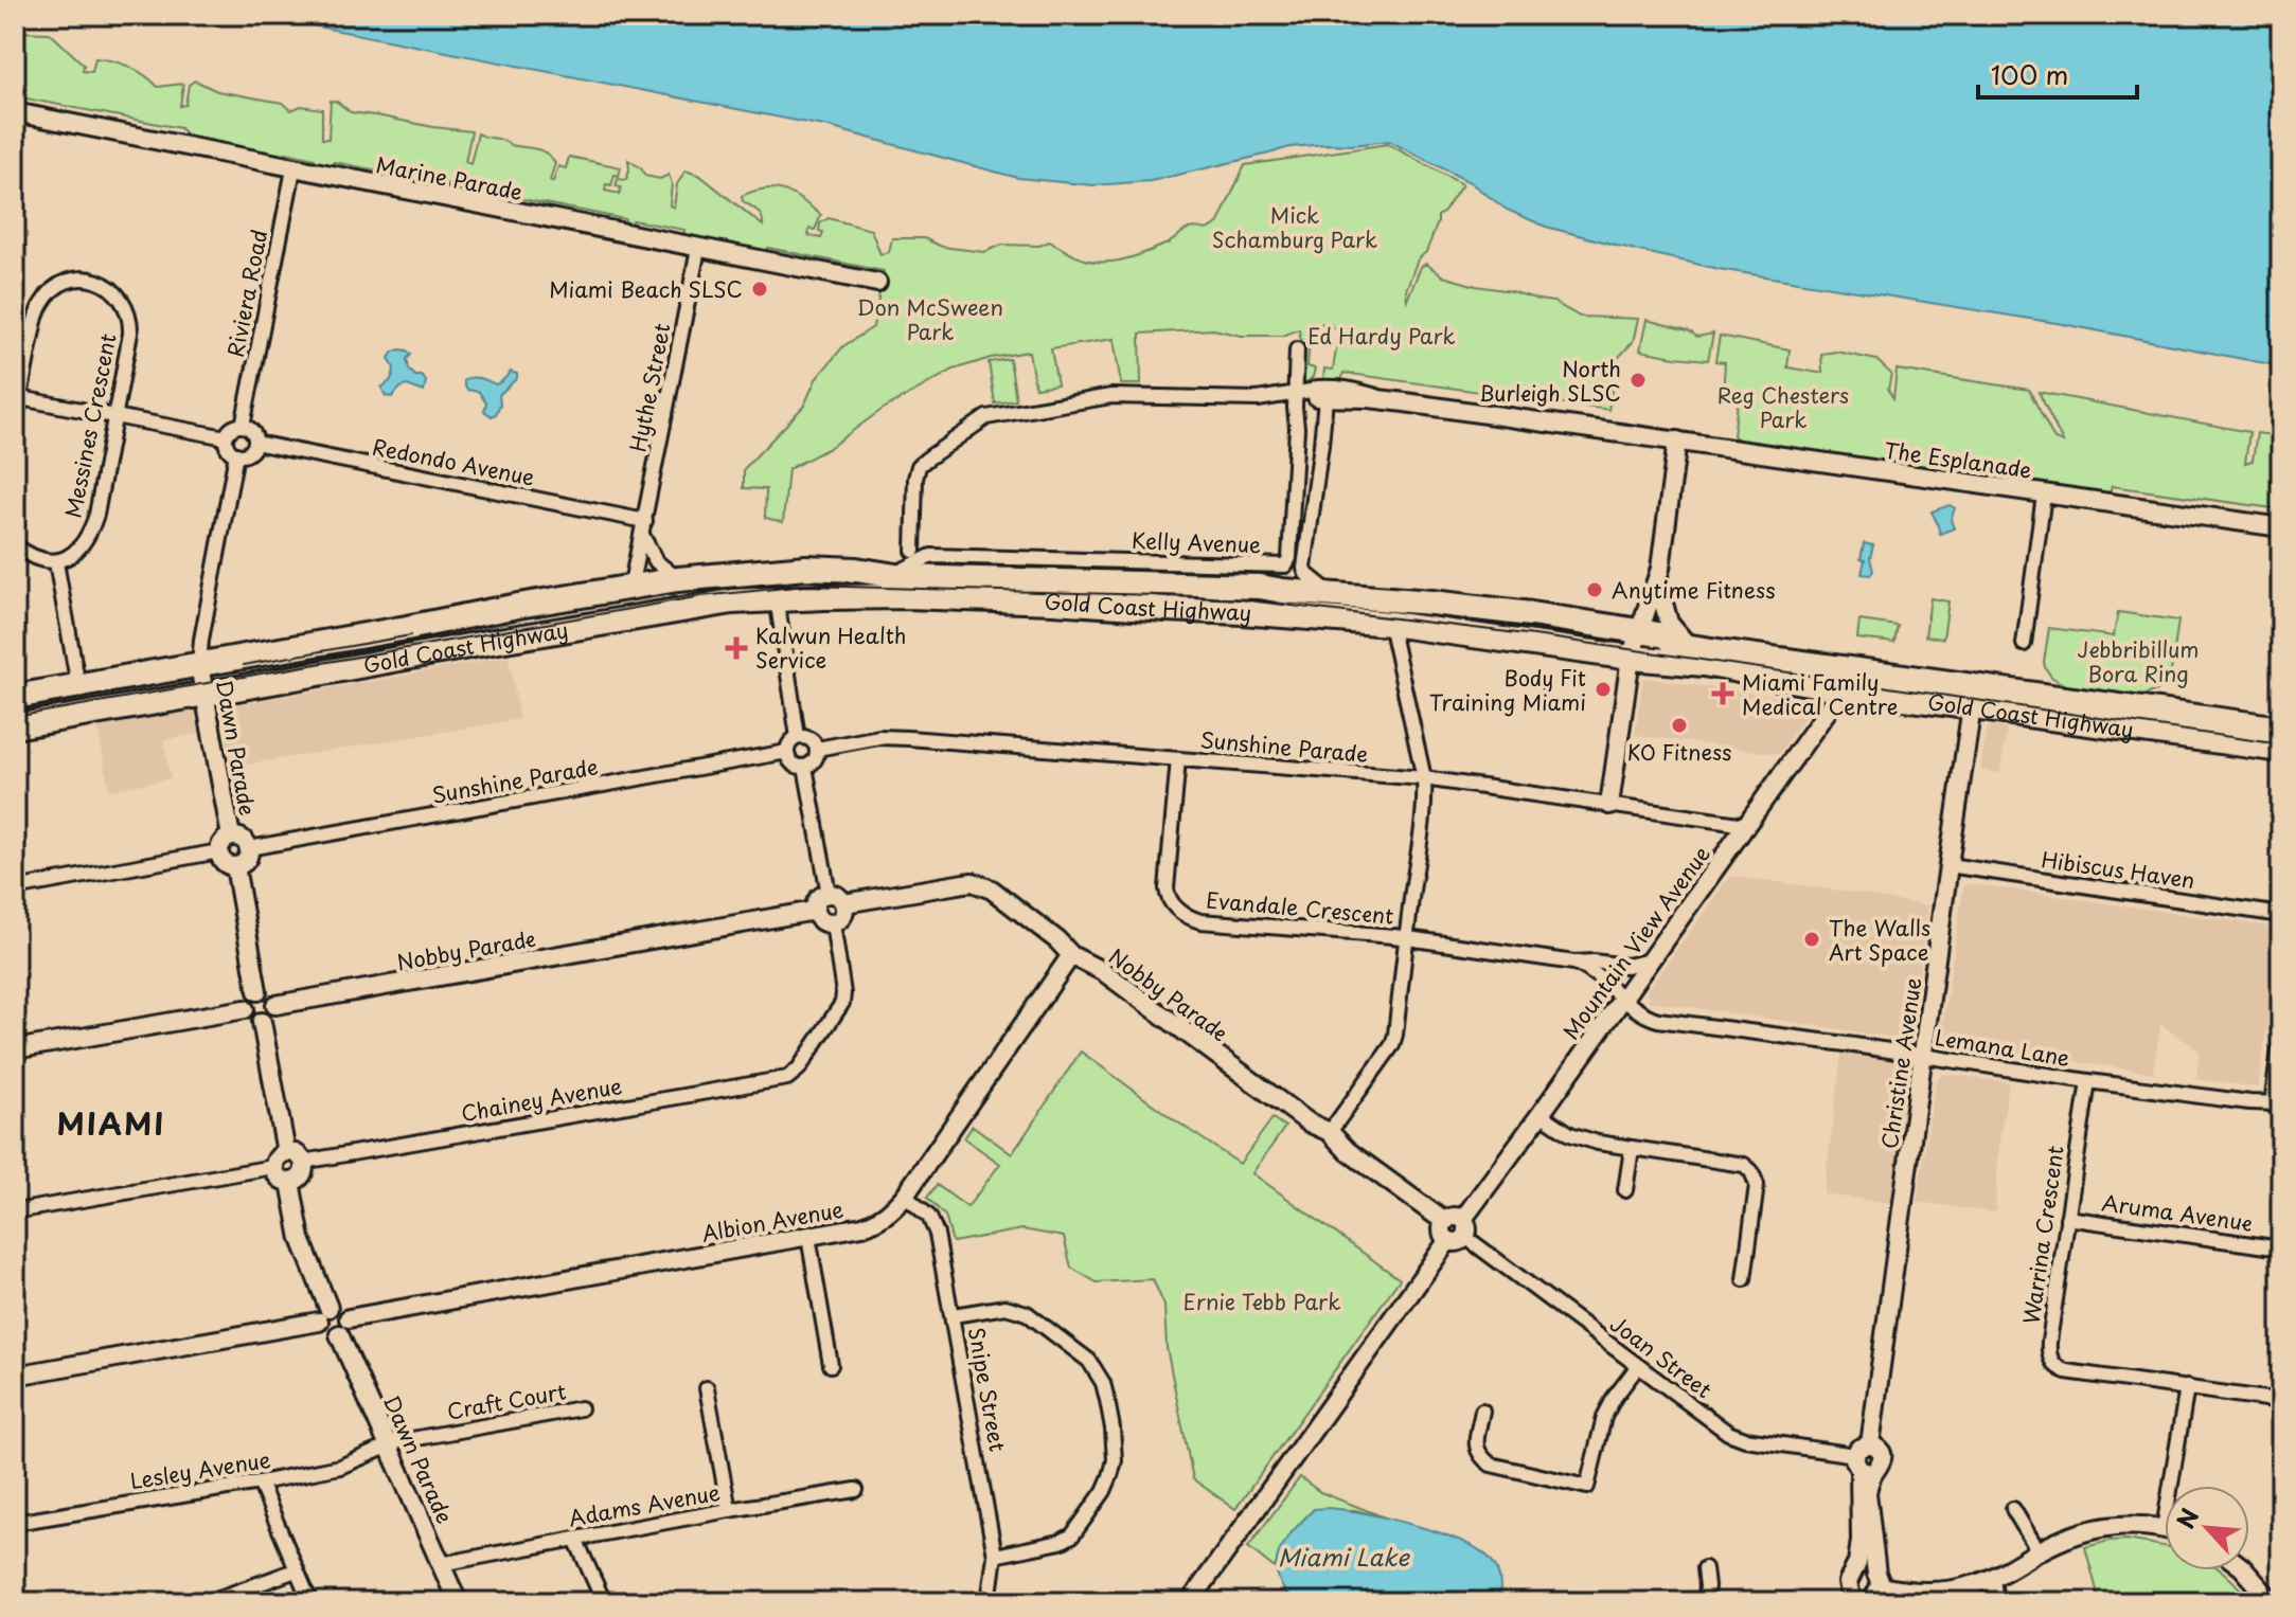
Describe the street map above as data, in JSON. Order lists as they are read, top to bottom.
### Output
{
  "streets": {
    "highway": ["Gold Coast Highway"],
    "street": [
      "Marine Parade",
      "Riviera Road",
      "Hythe Street",
      "Messines Crescent",
      "The Esplanade",
      "Redondo Avenue",
      "Kelly Avenue",
      "Sunshine Parade",
      "Dawn Parade",
      "Hibiscus Haven",
      "Evandale Crescent",
      "Mountain View Avenue",
      "Nobby Parade",
      "Lemana Lane",
      "Christine Avenue",
      "Chainey Avenue",
      "Aruma Avenue",
      "Albion Avenue",
      "Warrina Crescent",
      "Joan Street",
      "Snipe Street",
      "Craft Court",
      "Lesley Avenue",
      "Adams Avenue"
    ]
  },
  "crossings": [
    ["Marine Parade", "Riviera Road"],
    ["Marine Parade", "Hythe Street"],
    ["Riviera Road", "Redondo Avenue"],
    ["Hythe Street", "Redondo Avenue"],
    ["Hythe Street", "Gold Coast Highway"],
    ["Kelly Avenue", "Gold Coast Highway"],
    ["Gold Coast Highway", "Dawn Parade"],
    ["Gold Coast Highway", "Mountain View Avenue"],
    ["Gold Coast Highway", "Christine Avenue"],
    ["Sunshine Parade", "Dawn Parade"],
    ["Sunshine Parade", "Evandale Crescent"],
    ["Sunshine Parade", "Mountain View Avenue"],
    ["Dawn Parade", "Albion Avenue"],
    ["Dawn Parade", "Craft Court"],
    ["Dawn Parade", "Lesley Avenue"],
    ["Dawn Parade", "Adams Avenue"],
    ["Hibiscus Haven", "Christine Avenue"],
    ["Evandale Crescent", "Mountain View Avenue"],
    ["Evandale Crescent", "Lemana Lane"],
    ["Mountain View Avenue", "Nobby Parade"],
    ["Mountain View Avenue", "Lemana Lane"],
    ["Mountain View Avenue", "Joan Street"],
    ["Nobby Parade", "Chainey Avenue"],
    ["Nobby Parade", "Albion Avenue"],
    ["Nobby Parade", "Joan Street"],
    ["Lemana Lane", "Christine Avenue"],
    ["Lemana Lane", "Warrina Crescent"],
    ["Christine Avenue", "Joan Street"],
    ["Aruma Avenue", "Warrina Crescent"],
    ["Albion Avenue", "Snipe Street"],
    ["Craft Court", "Lesley Avenue"]
  ],
  "districts": ["MIAMI"],
  "water": ["Miami Lake"],
  "parks": [
    "Mick Schamburg Park",
    "Don McSween Park",
    "Ed Hardy Park",
    "Reg Chesters Park",
    "Jebbribillum Bora Ring",
    "Ernie Tebb Park"
  ],
  "places": {
    "other": [
      "Miami Beach SLSC",
      "North Burleigh SLSC",
      "Anytime Fitness",
      "Body Fit Training Miami",
      "KO Fitness",
      "The Walls Art Space"
    ],
    "health": ["Kalwun Health Service", "Miami Family Medical Centre"]
  },
  "scale_bar": "100 m",
  "north": "top left"
}
